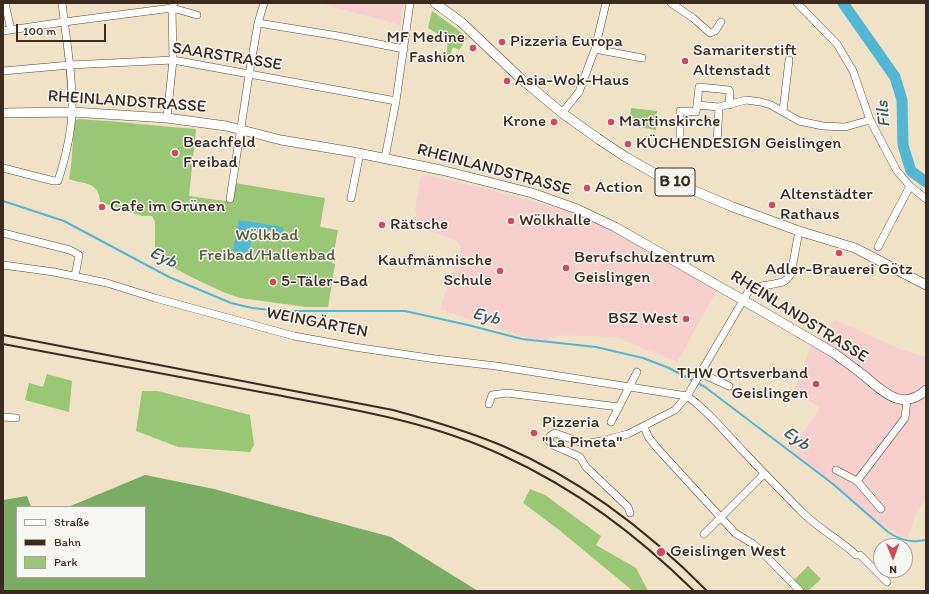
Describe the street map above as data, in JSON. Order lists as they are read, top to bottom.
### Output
{
  "streets": {
    "main road": ["RHEINLANDSTRASSE", "B 10"],
    "street": ["SAARSTRASSE", "WEINGÄRTEN"]
  },
  "water": ["Fils", "Eyb"],
  "parks": ["Wölkbad Freibad/Hallenbad"],
  "places": [
    "Pizzeria Europa",
    "MF Medine Fashion",
    "Samariterstift Altenstadt",
    "Asia-Wok-Haus",
    "Krone",
    "Martinskirche",
    "KÜCHENDESIGN Geislingen",
    "Beachfeld Freibad",
    "Action",
    "Altenstädter Rathaus",
    "Cafe im Grünen",
    "Wölkhalle",
    "Rätsche",
    "Adler-Brauerei Götz",
    "Berufschulzentrum Geislingen",
    "Kaufmännische Schule",
    "5-Täler-Bad",
    "BSZ West",
    "THW Ortsverband Geislingen",
    "Pizzeria \"La Pineta\"",
    "Geislingen West"
  ],
  "legend": ["Straße", "Bahn", "Park"],
  "scale_bar": "100 m",
  "north": "bottom"
}
